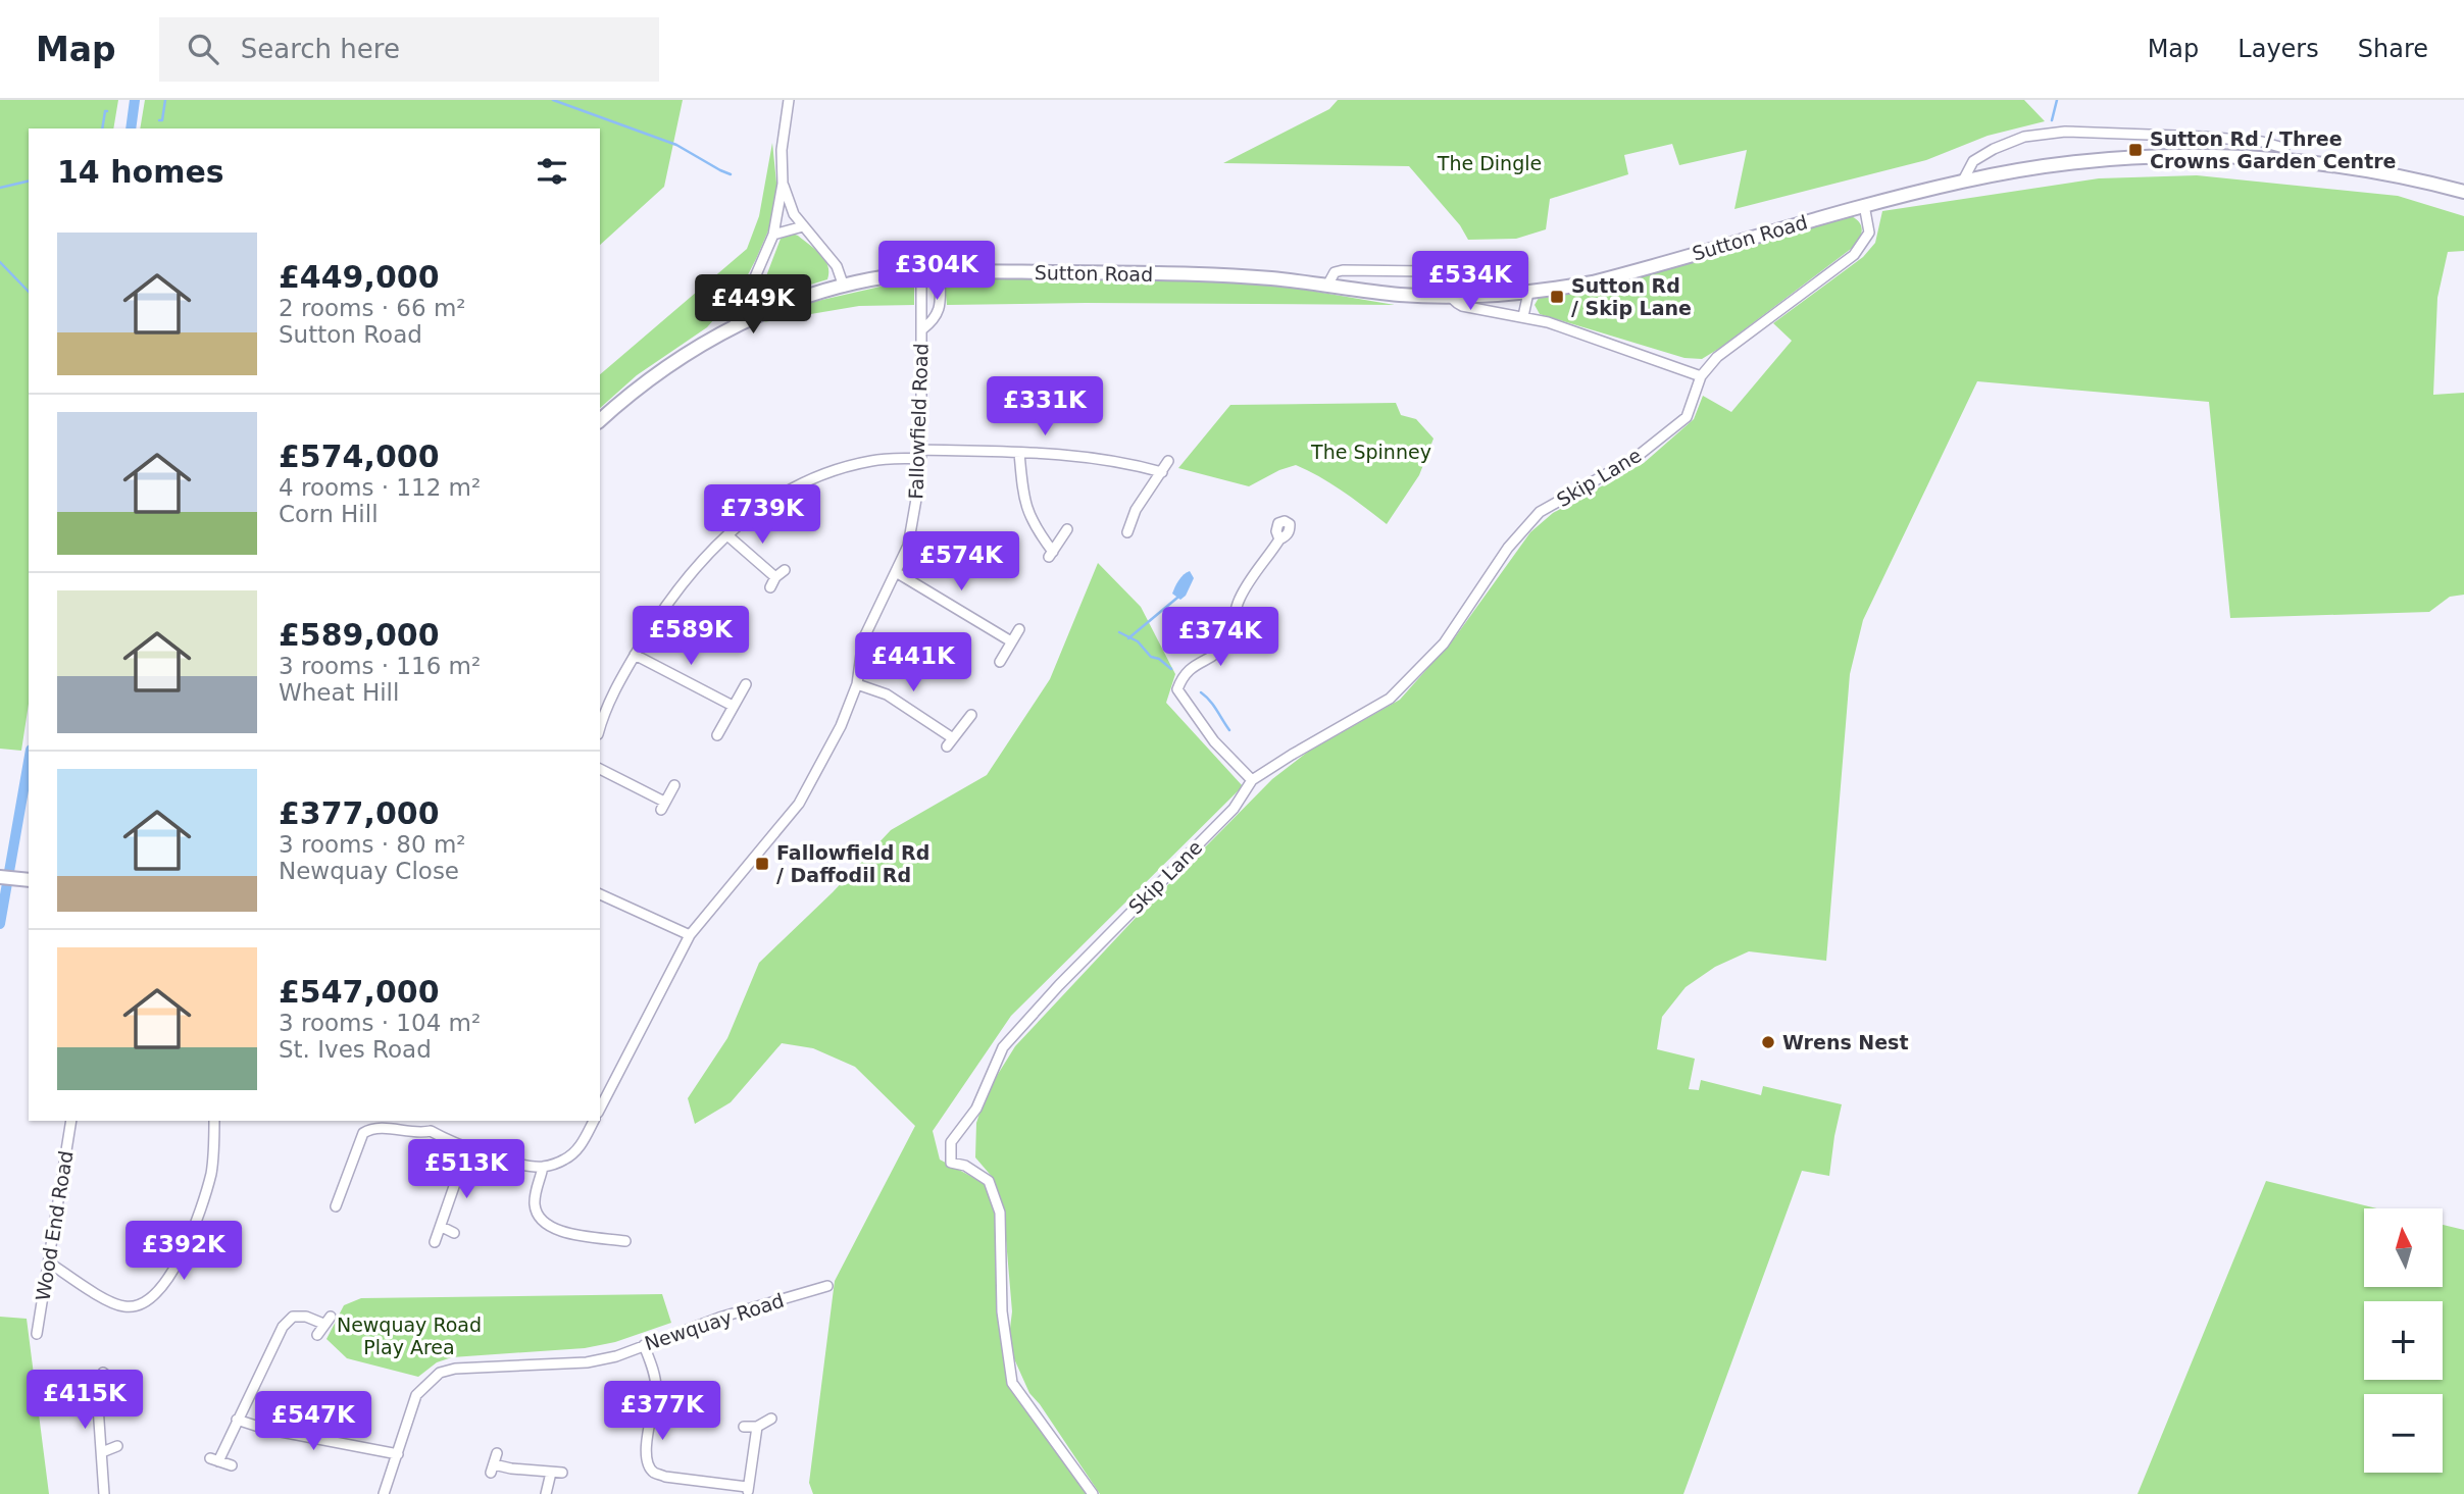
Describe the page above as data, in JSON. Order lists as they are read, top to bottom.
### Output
{
  "streets": {
    "main road": ["Sutton Road"],
    "street": [
      "Fallowfield Road",
      "Skip Lane",
      "Wood End Road",
      "Newquay Road"
    ]
  },
  "crossings": [
    ["Sutton Road", "Fallowfield Road"],
    ["Sutton Road", "Skip Lane"]
  ],
  "parks": ["The Dingle", "The Spinney", "Newquay Road Play Area"],
  "places": {
    "transit": ["Sutton Rd / Three Crowns Garden Centre", "Sutton Rd / Skip Lane", "Fallowfield Rd / Daffodil Rd"],
    "other": ["Wrens Nest"]
  },
  "north": "top",
  "page": {
    "header": "Map",
    "search": "Search here",
    "nav": ["Map", "Layers", "Share"],
    "heading": "14 homes",
    "list": [
      {
        "name": "£449,000",
        "note": "2 rooms · 66 m² · Sutton Road"
      },
      {
        "name": "£574,000",
        "note": "4 rooms · 112 m² · Corn Hill"
      },
      {
        "name": "£589,000",
        "note": "3 rooms · 116 m² · Wheat Hill"
      },
      {
        "name": "£377,000",
        "note": "3 rooms · 80 m² · Newquay Close"
      },
      {
        "name": "£547,000",
        "note": "3 rooms · 104 m² · St. Ives Road"
      }
    ],
    "price": [
      "£304K",
      "£534K",
      "£449K",
      "£331K",
      "£739K",
      "£574K",
      "£589K",
      "£374K",
      "£441K",
      "£513K",
      "£392K",
      "£415K",
      "£377K",
      "£547K"
    ],
    "map_buttons": ["+", "−"]
  }
}
